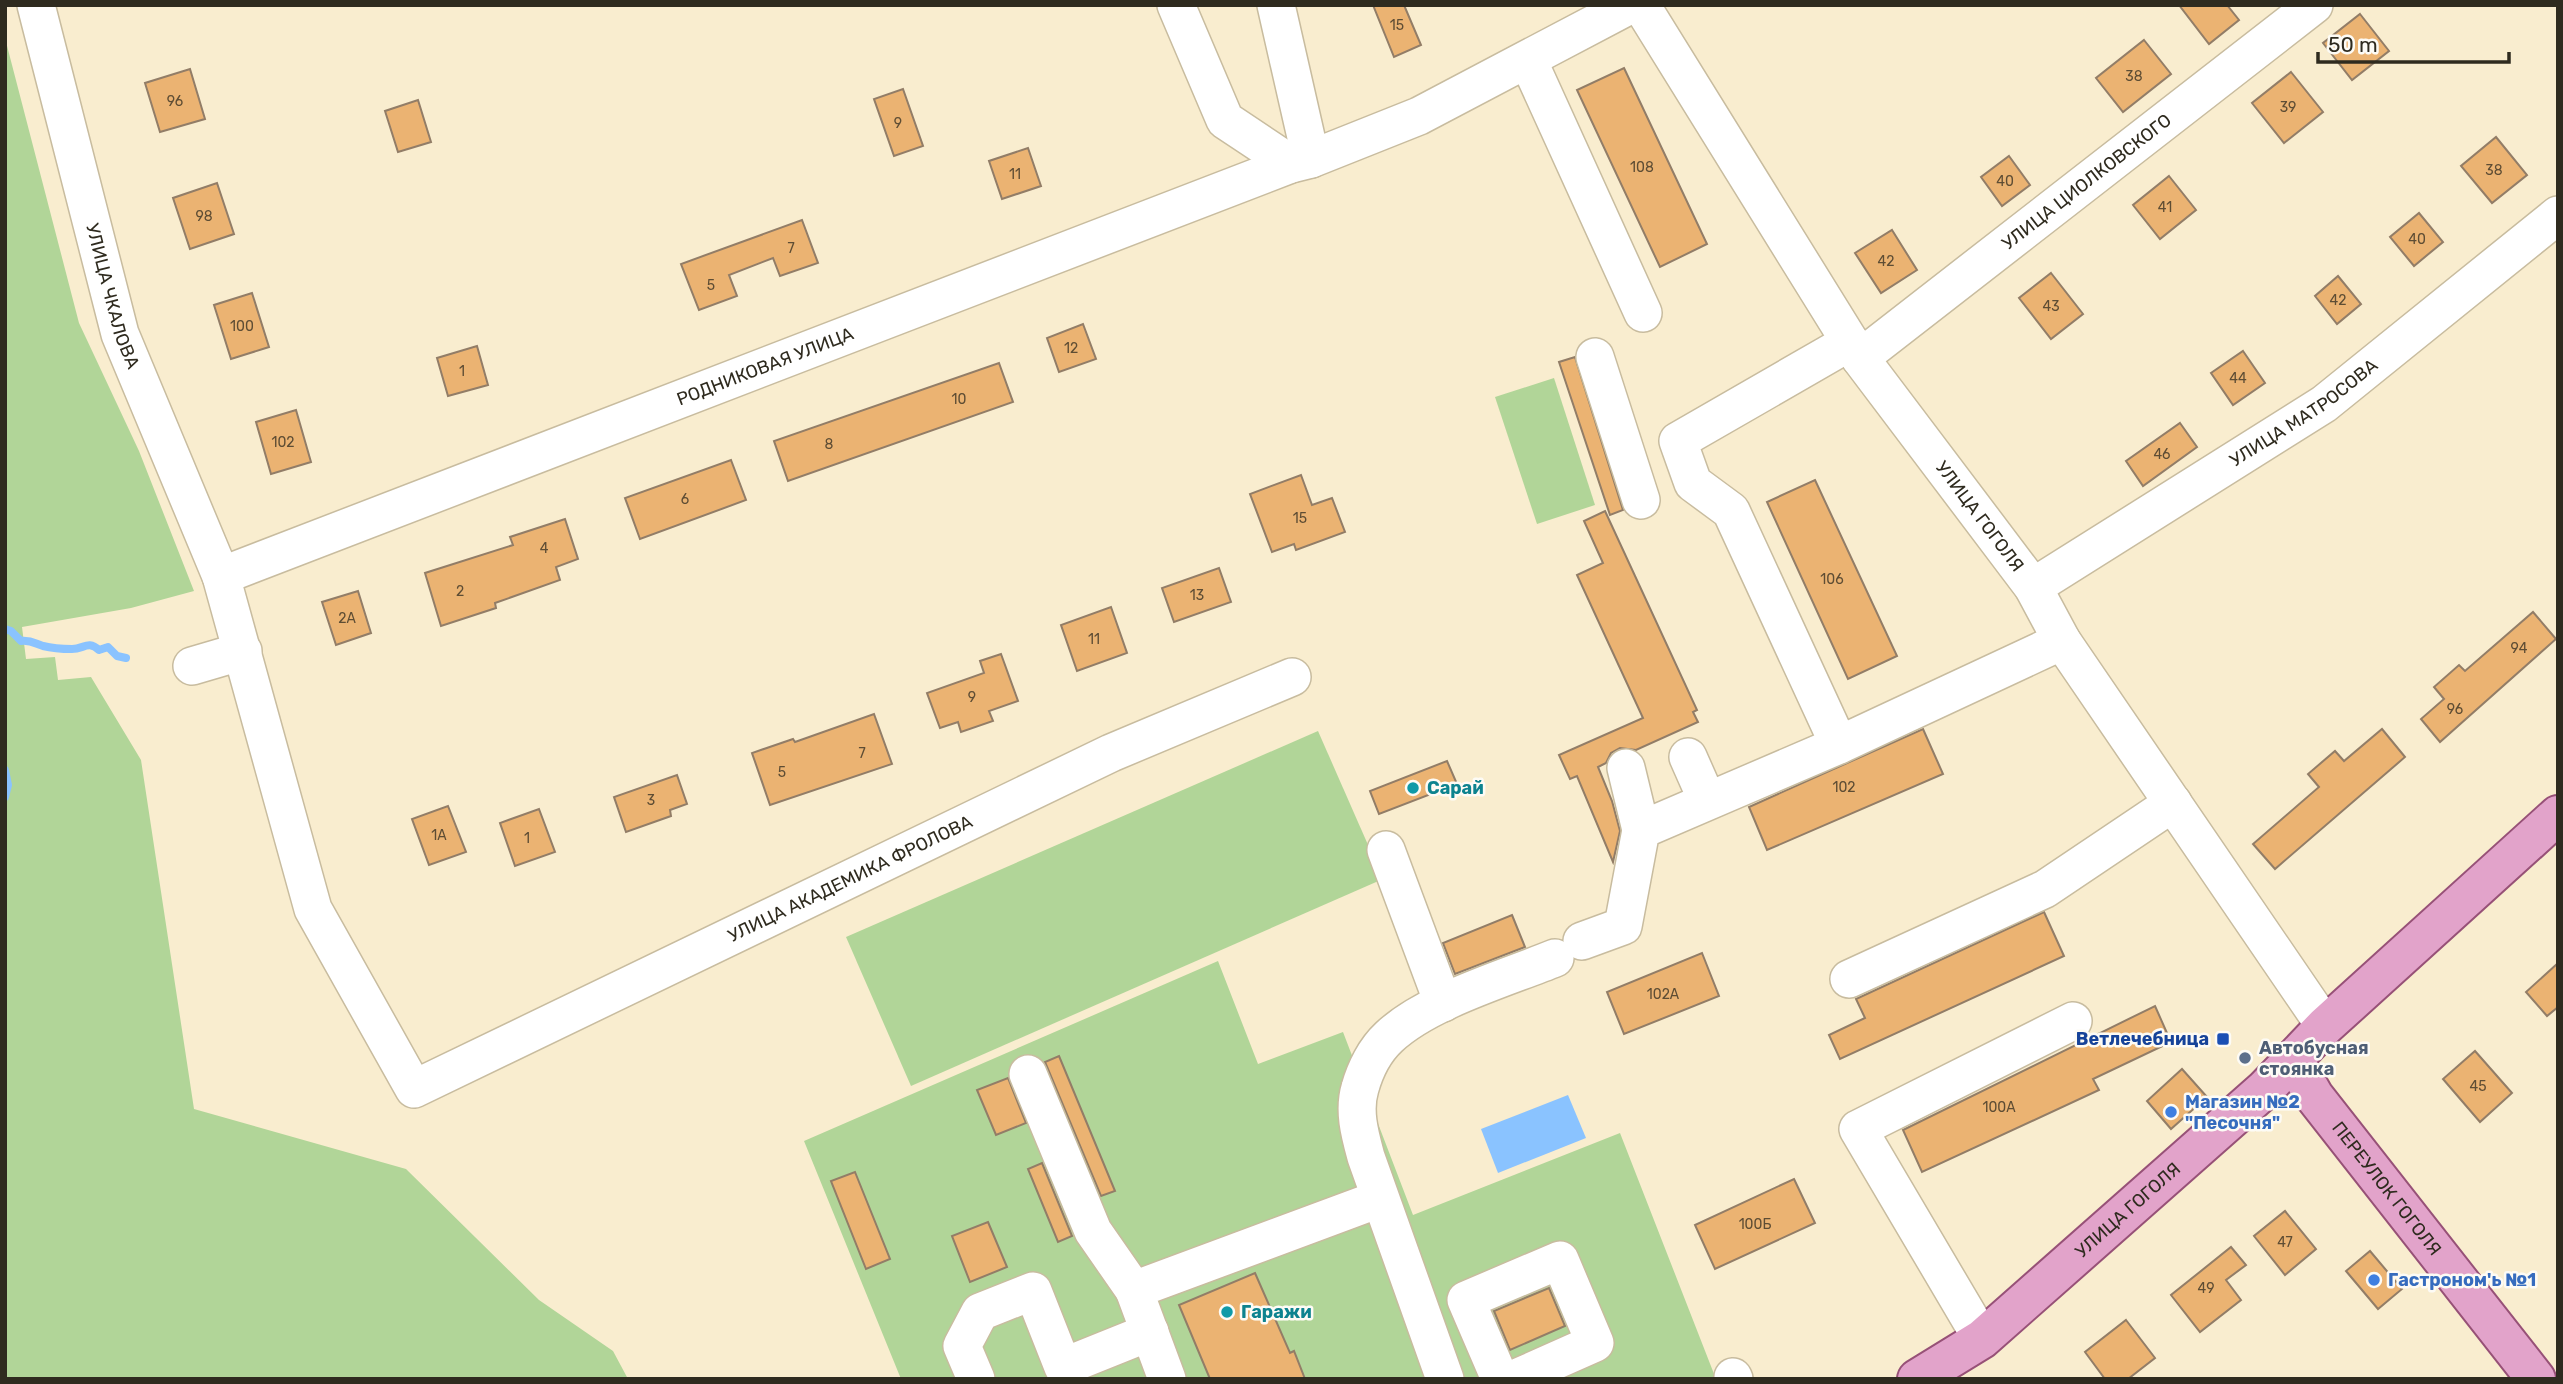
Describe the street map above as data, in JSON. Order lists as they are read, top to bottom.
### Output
{
  "streets": {
    "main road": ["УЛИЦА ГОГОЛЯ", "ПЕРЕУЛОК ГОГОЛЯ"],
    "street": [
      "УЛИЦА ЦИОЛКОВСКОГО",
      "УЛИЦА ЧКАЛОВА",
      "РОДНИКОВАЯ УЛИЦА",
      "УЛИЦА МАТРОСОВА",
      "УЛИЦА АКАДЕМИКА ФРОЛОВА"
    ]
  },
  "crossings": [
    ["УЛИЦА ЦИОЛКОВСКОГО", "УЛИЦА ГОГОЛЯ"],
    ["УЛИЦА ЧКАЛОВА", "РОДНИКОВАЯ УЛИЦА"],
    ["УЛИЦА ЧКАЛОВА", "УЛИЦА АКАДЕМИКА ФРОЛОВА"],
    ["УЛИЦА МАТРОСОВА", "УЛИЦА ГОГОЛЯ"],
    ["УЛИЦА ГОГОЛЯ", "ПЕРЕУЛОК ГОГОЛЯ"]
  ],
  "places": {
    "other": [
      "Сарай",
      "Автобусная стоянка",
      "Магазин №2 \"Песочня\"",
      "Гастроном'ь №1",
      "Гаражи"
    ],
    "transit": ["Ветлечебница"]
  },
  "house_numbers": [
    "15",
    "38",
    "96",
    "39",
    "9",
    "108",
    "38",
    "11",
    "40",
    "41",
    "98",
    "40",
    "7",
    "42",
    "5",
    "42",
    "43",
    "100",
    "12",
    "1",
    "44",
    "10",
    "102",
    "8",
    "46",
    "6",
    "15",
    "4",
    "106",
    "2",
    "13",
    "2А",
    "11",
    "94",
    "9",
    "96",
    "7",
    "5",
    "102",
    "3",
    "1А",
    "1",
    "102А",
    "45",
    "100А",
    "100Б",
    "47",
    "49"
  ],
  "scale_bar": "50 m"
}
